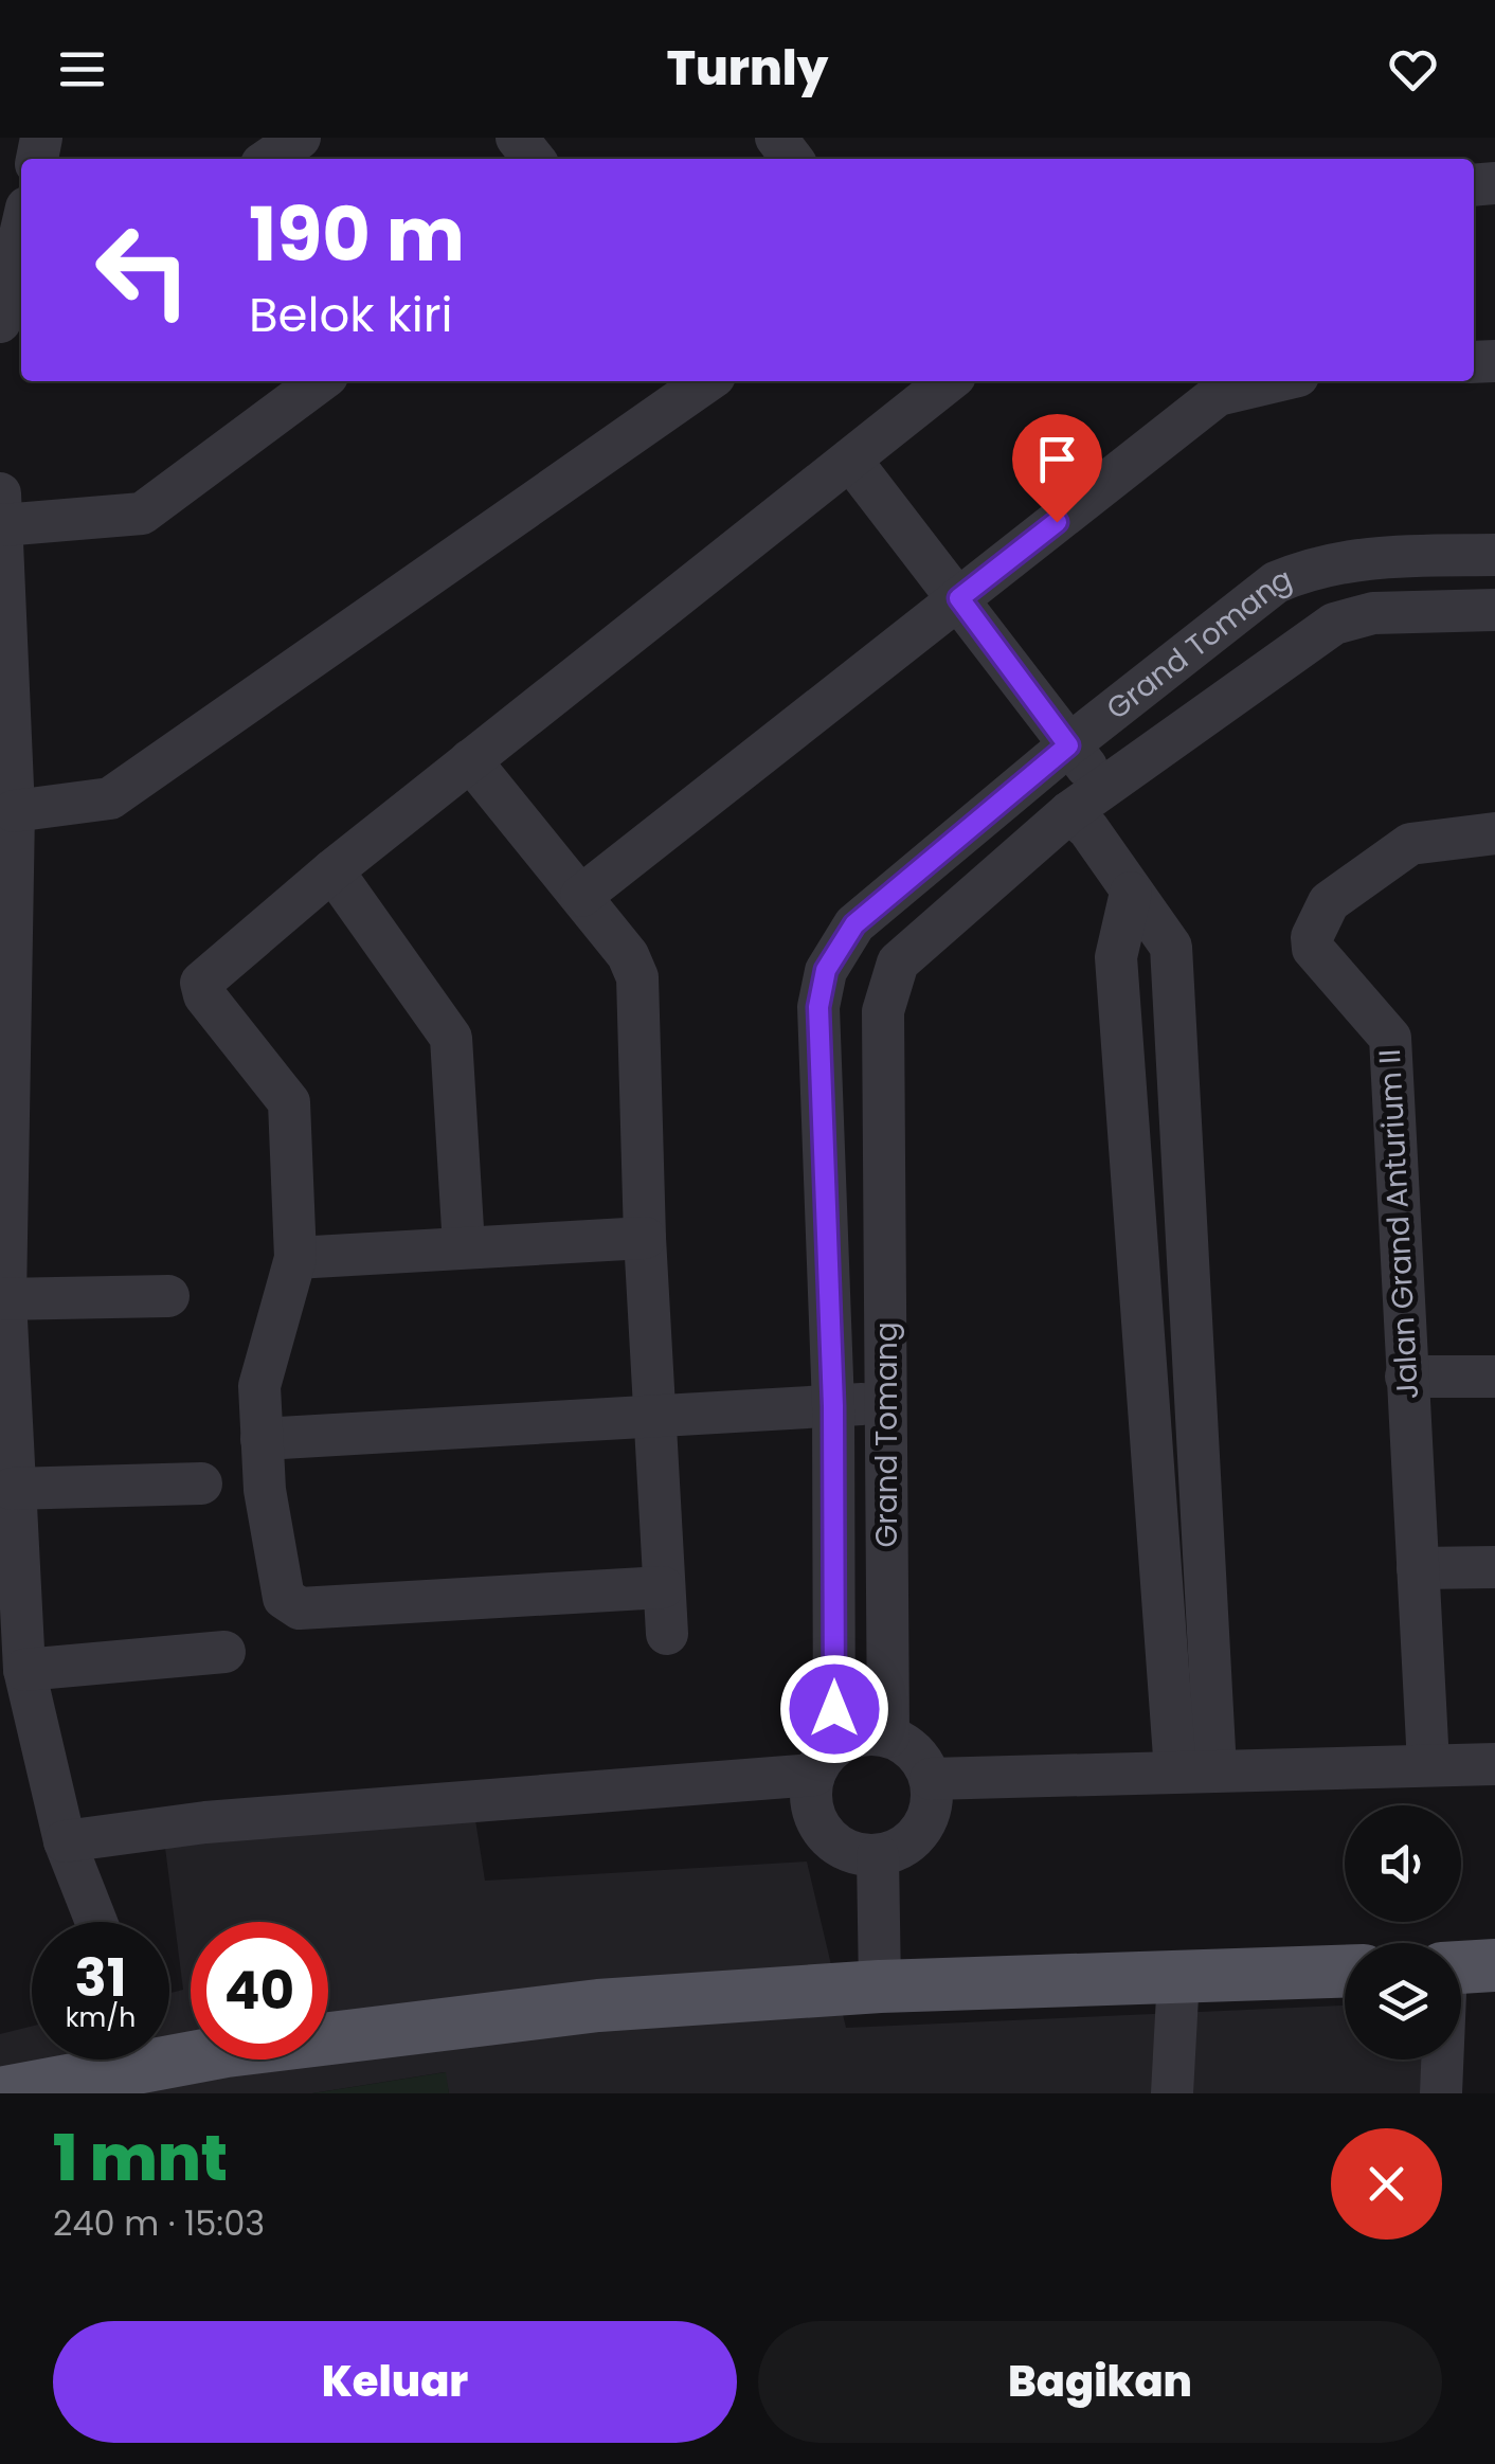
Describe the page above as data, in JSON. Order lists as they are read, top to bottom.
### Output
{
  "streets": {
    "street": ["Grand Tomang", "Jalan Grand Anturium II"]
  },
  "page": {
    "header": "Turnly",
    "turn": ["190 m", "Belok kiri"],
    "speed": "31 km/h",
    "limit": "40",
    "heading": ["1 mnt", "240 m · 15:03"],
    "buttons": ["Keluar", "Bagikan"]
  }
}
